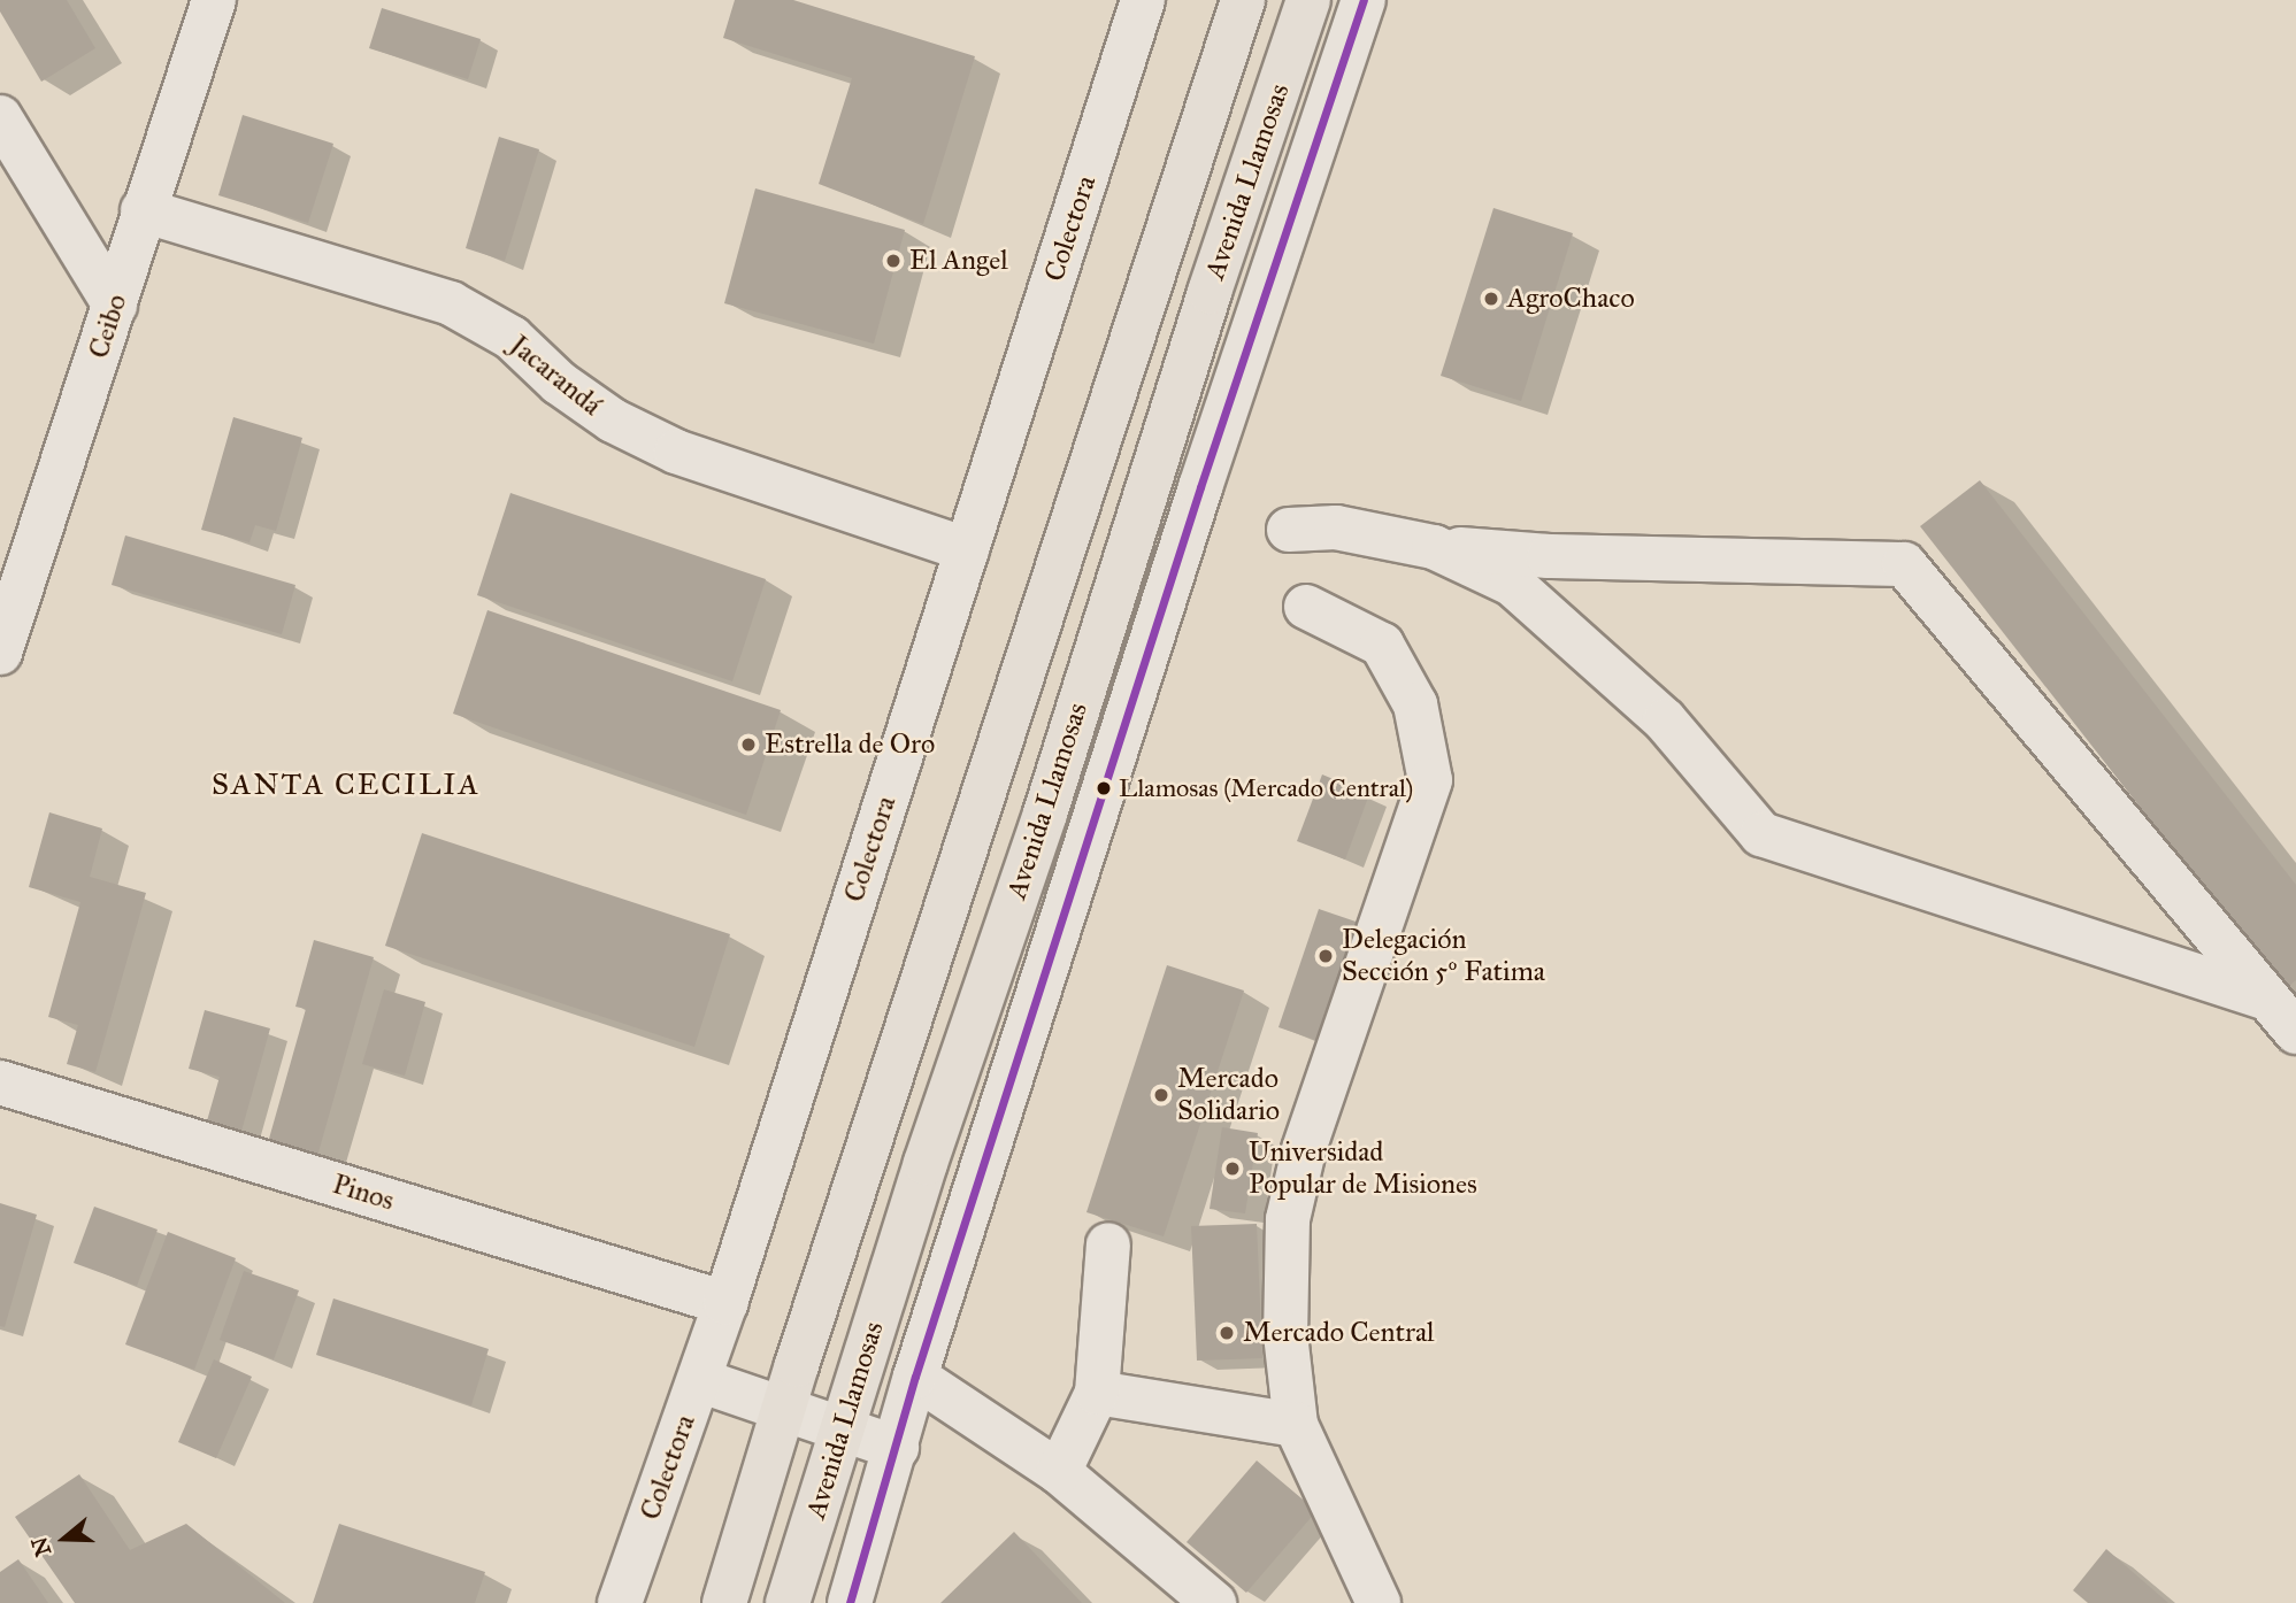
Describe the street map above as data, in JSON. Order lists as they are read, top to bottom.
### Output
{
  "streets": {
    "highway": ["Avenida Llamosas"],
    "street": [
      "Colectora",
      "Ceibo",
      "Jacarandá",
      "Pinos"
    ]
  },
  "crossings": [
    ["Colectora", "Jacarandá"],
    ["Colectora", "Pinos"],
    ["Ceibo", "Jacarandá"]
  ],
  "districts": ["SANTA CECILIA"],
  "places": [
    "El Angel",
    "AgroChaco",
    "Estrella de Oro",
    "Llamosas (Mercado Central)",
    "Delegación Sección 5º Fatima",
    "Mercado Solidario",
    "Universidad Popular de Misiones",
    "Mercado Central"
  ],
  "north": "left"
}
